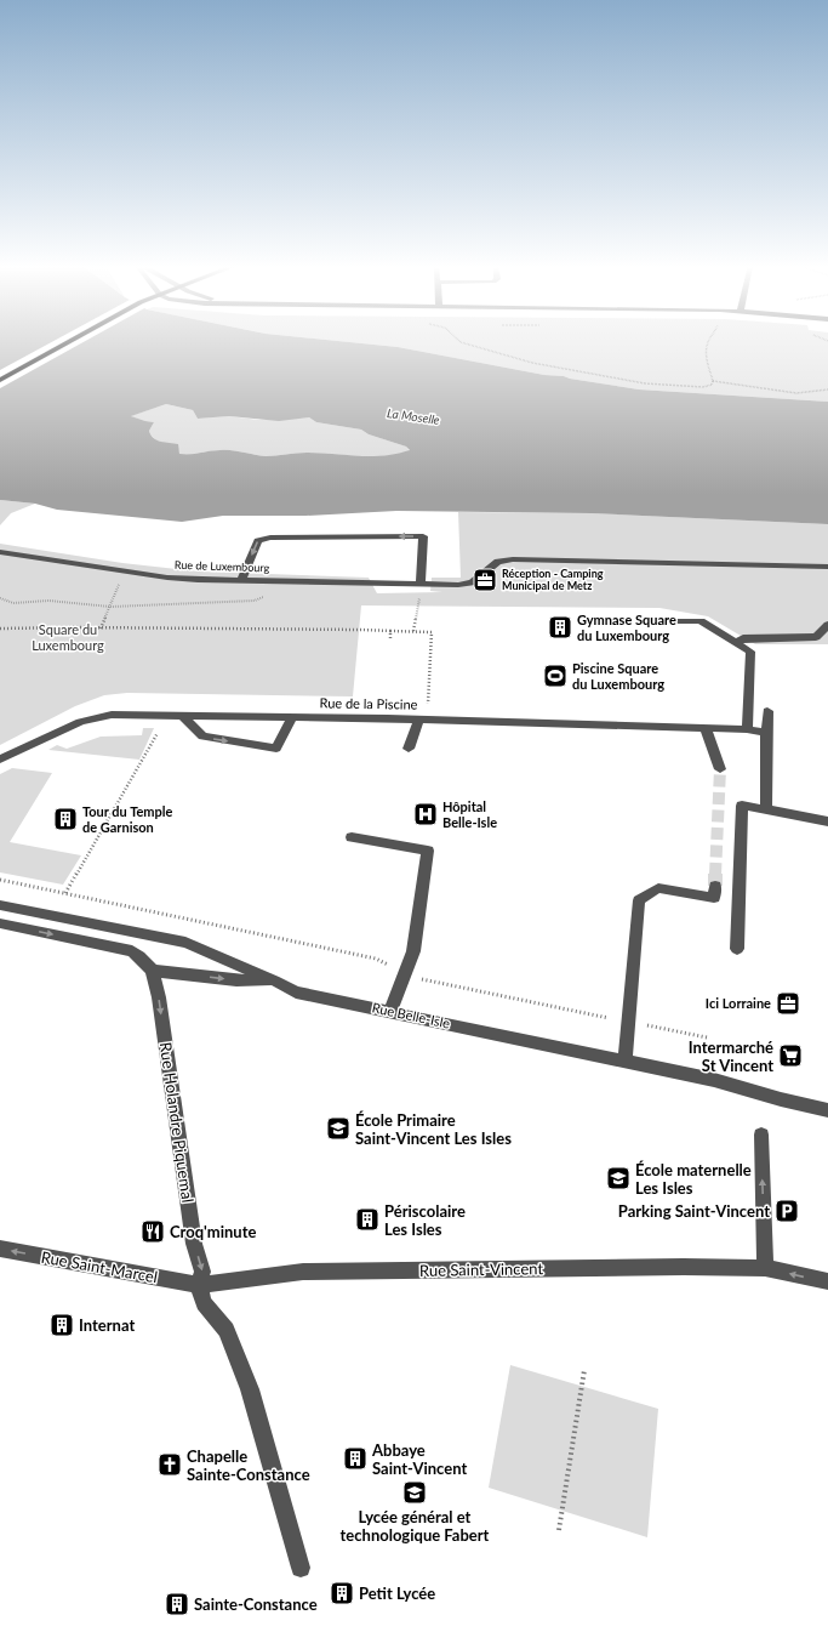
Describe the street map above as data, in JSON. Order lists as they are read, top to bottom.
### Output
{
  "streets": {
    "street": [
      "Rue de Luxembourg",
      "Rue de la Piscine",
      "Rue Belle-Isle",
      "Rue Holandre Piquemal",
      "Rue Saint-Marcel",
      "Rue Saint-Vincent"
    ]
  },
  "crossings": [
    ["Rue Holandre Piquemal", "Rue Saint-Marcel"],
    ["Rue Holandre Piquemal", "Rue Saint-Vincent"],
    ["Rue Saint-Marcel", "Rue Saint-Vincent"]
  ],
  "one_way": ["Rue Holandre Piquemal", "Rue Saint-Marcel"],
  "water": ["La Moselle"],
  "parks": ["Square du Luxembourg"],
  "places": {
    "office": ["Réception - Camping Municipal de Metz", "Ici Lorraine"],
    "building": [
      "Gymnase Square du Luxembourg",
      "Tour du Temple de Garnison",
      "Périscolaire Les Isles",
      "Internat",
      "Abbaye Saint-Vincent",
      "Petit Lycée",
      "Sainte-Constance"
    ],
    "sports": ["Piscine Square du Luxembourg"],
    "hospital": ["Hôpital Belle-Isle"],
    "supermarket": ["Intermarché St Vincent"],
    "school or university": ["École Primaire Saint-Vincent Les Isles", "École maternelle Les Isles", "Lycée général et technologique Fabert"],
    "parking": ["Parking Saint-Vincent"],
    "restaurant": ["Croq'minute"],
    "church": ["Chapelle Sainte-Constance"]
  }
}
